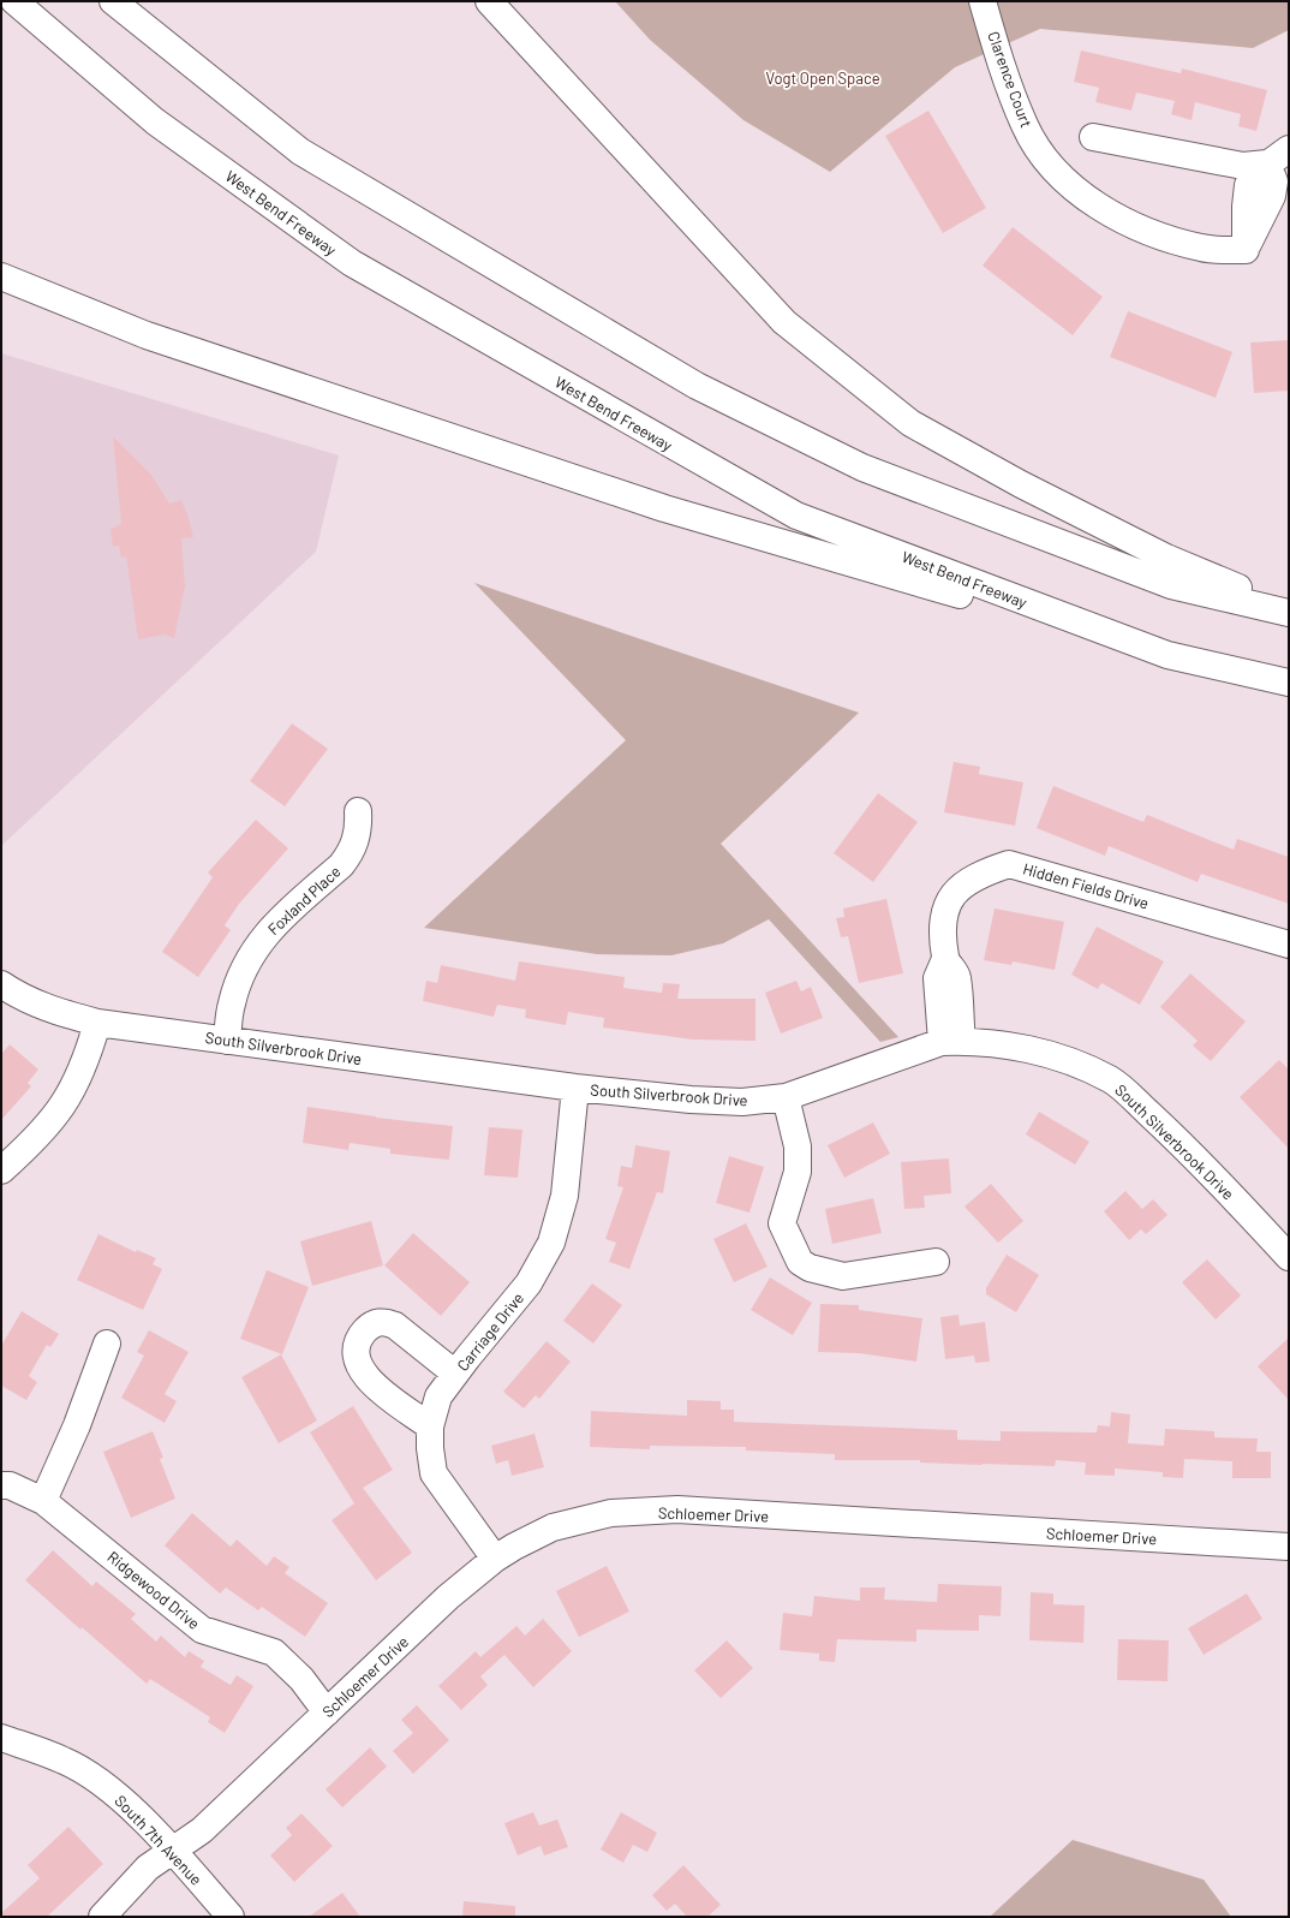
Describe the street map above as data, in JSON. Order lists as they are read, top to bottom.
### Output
{
  "streets": {
    "main road": [
      "Clarence Court",
      "West Bend Freeway",
      "Hidden Fields Drive",
      "Foxland Place",
      "South Silverbrook Drive",
      "Carriage Drive",
      "Schloemer Drive",
      "Ridgewood Drive",
      "South 7th Avenue"
    ]
  },
  "crossings": [
    ["Hidden Fields Drive", "South Silverbrook Drive"],
    ["Foxland Place", "South Silverbrook Drive"],
    ["South Silverbrook Drive", "Carriage Drive"],
    ["Carriage Drive", "Schloemer Drive"],
    ["Schloemer Drive", "Ridgewood Drive"],
    ["Schloemer Drive", "South 7th Avenue"]
  ],
  "parks": ["Vogt Open Space"]
}
